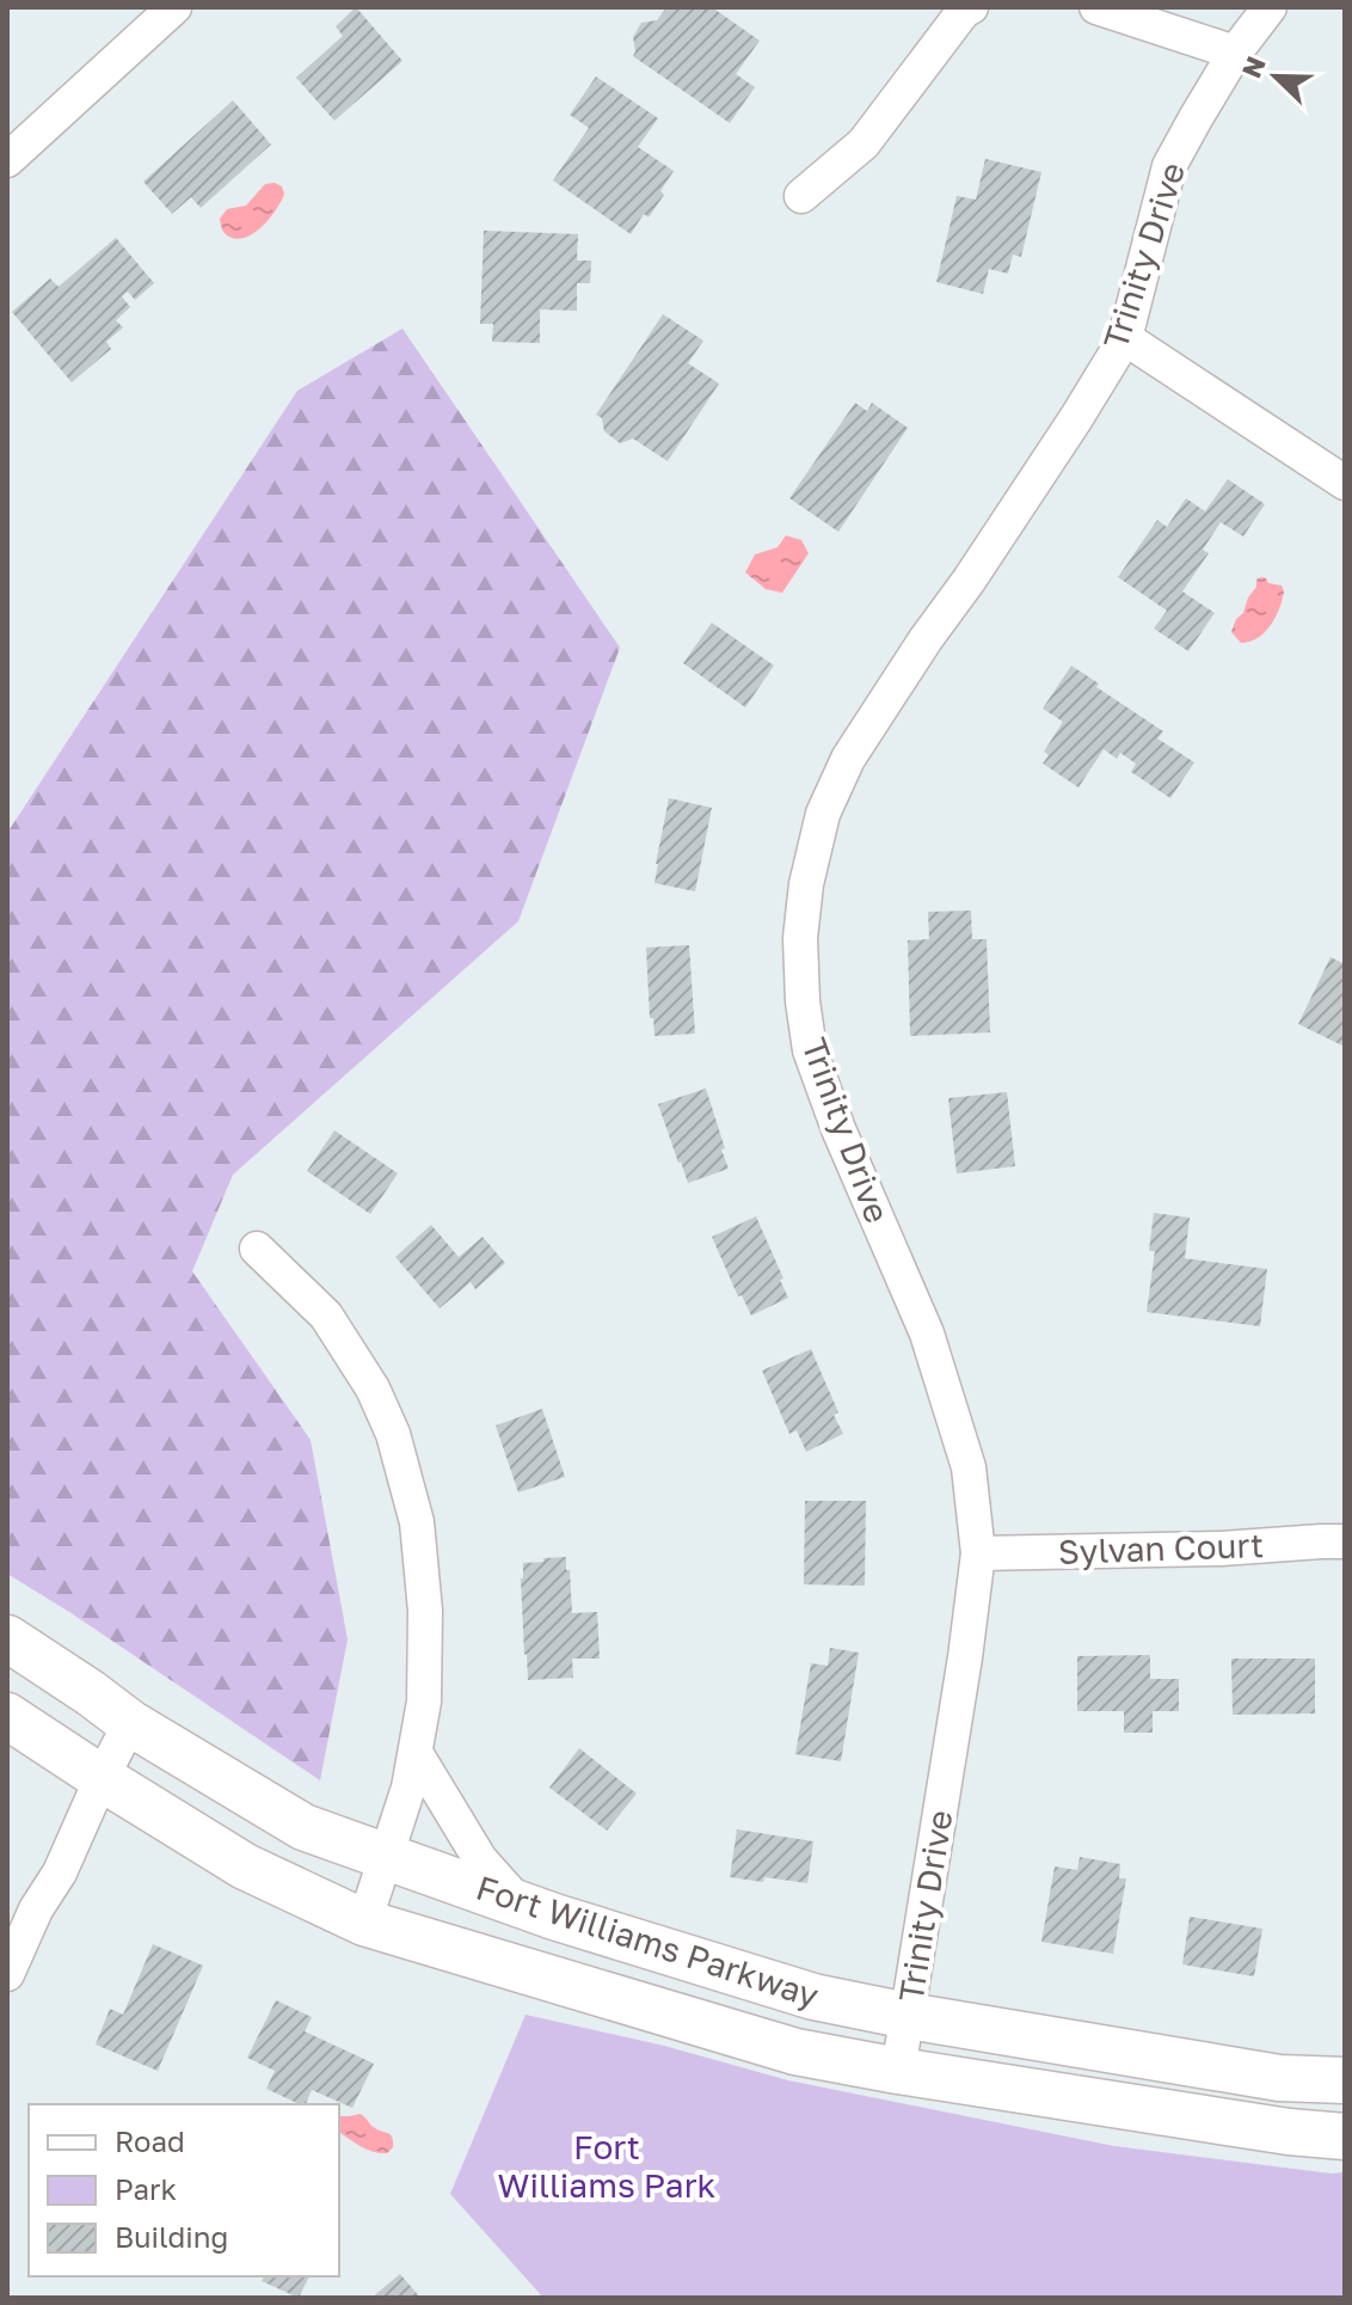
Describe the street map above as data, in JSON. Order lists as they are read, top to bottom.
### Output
{
  "streets": {
    "street": ["Trinity Drive", "Sylvan Court", "Fort Williams Parkway"]
  },
  "crossings": [
    ["Trinity Drive", "Sylvan Court"],
    ["Trinity Drive", "Fort Williams Parkway"]
  ],
  "parks": ["Fort Williams Park"],
  "legend": ["Road", "Park", "Building"],
  "north": "top left"
}
